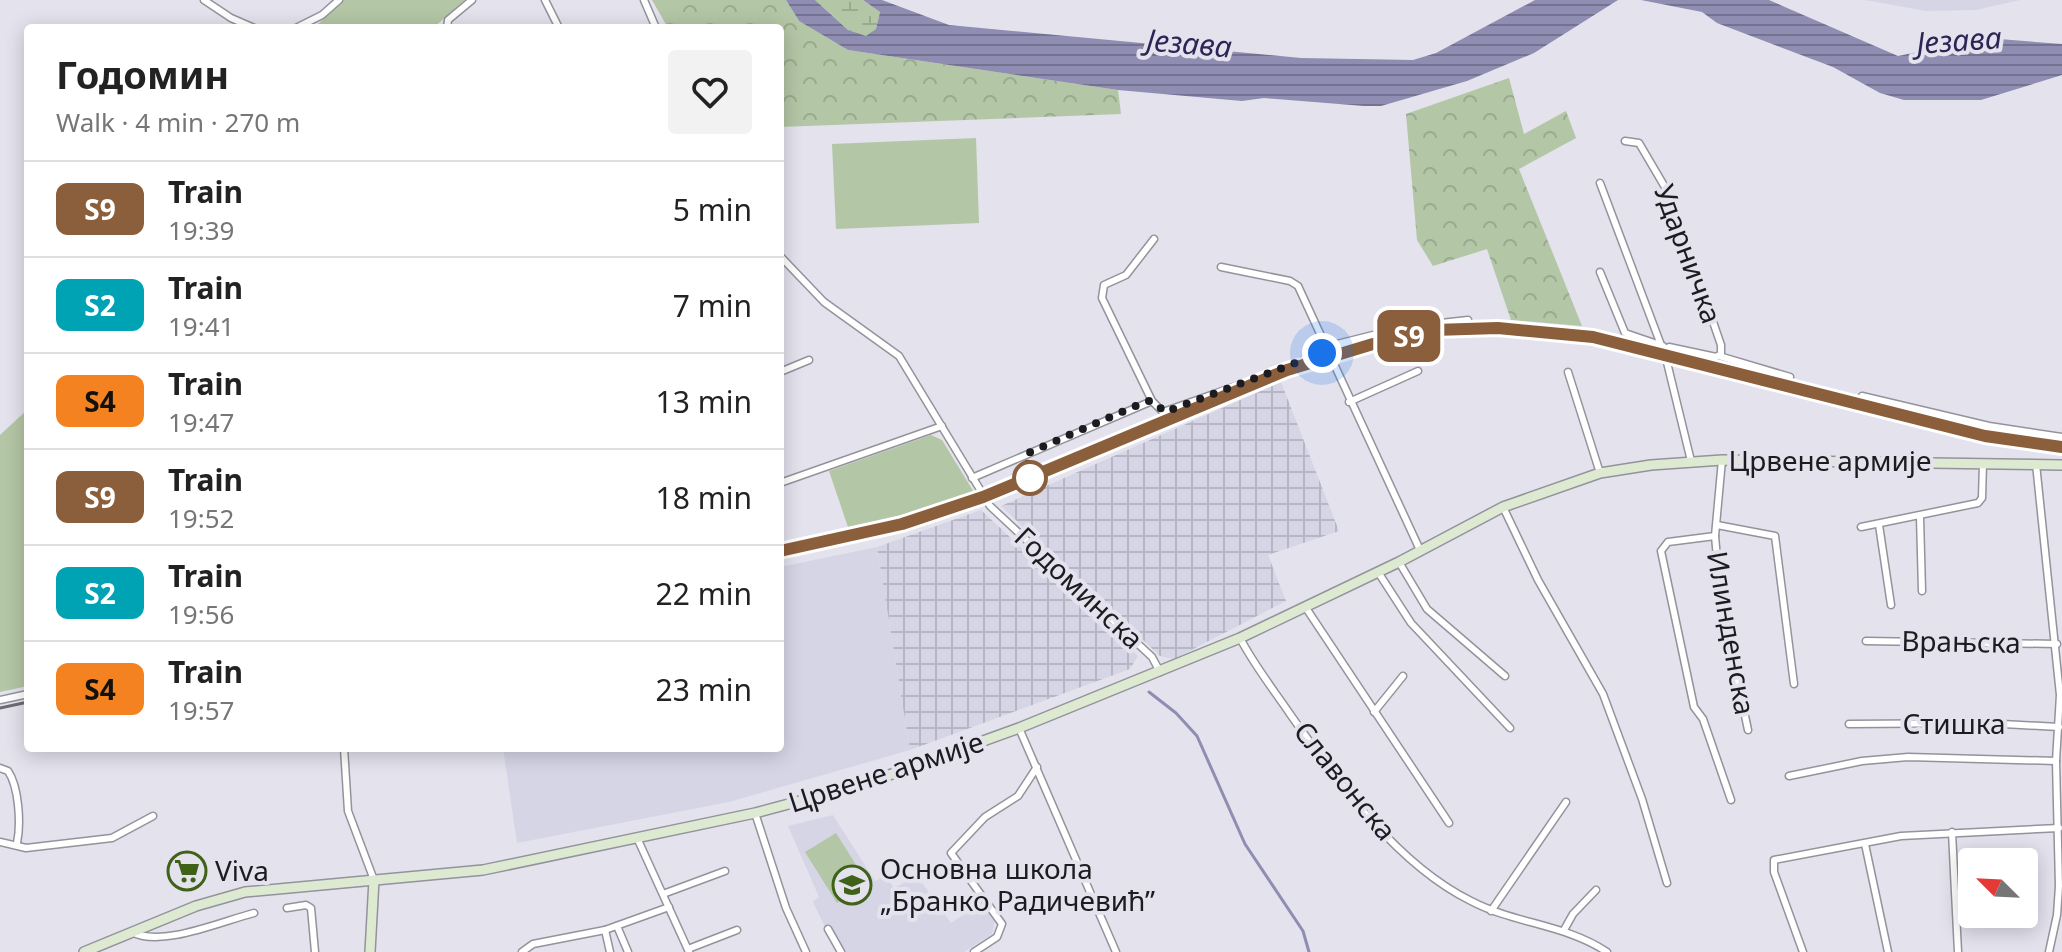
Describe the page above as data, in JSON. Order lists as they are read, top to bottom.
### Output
{
  "streets": {
    "main road": ["Црвене армије"],
    "street": [
      "Ударничка",
      "Годоминска",
      "Илинденска",
      "Врањска",
      "Стишка",
      "Славонска"
    ]
  },
  "crossings": [
    ["Ударничка", "Црвене армије"],
    ["Црвене армије", "Годоминска"],
    ["Црвене армије", "Илинденска"],
    ["Црвене армије", "Славонска"]
  ],
  "water": ["Језава"],
  "places": {
    "supermarket": ["Viva"],
    "school or university": ["Основна школа „Бранко Радичевић”"]
  },
  "north": "top left",
  "page": {
    "on_map": "S9",
    "heading": ["Годомин", "Walk · 4 min · 270 m"],
    "list": [
      {
        "mark": "S9",
        "name": "Train",
        "note": "19:39",
        "value": "5 min"
      },
      {
        "mark": "S2",
        "name": "Train",
        "note": "19:41",
        "value": "7 min"
      },
      {
        "mark": "S4",
        "name": "Train",
        "note": "19:47",
        "value": "13 min"
      },
      {
        "mark": "S9",
        "name": "Train",
        "note": "19:52",
        "value": "18 min"
      },
      {
        "mark": "S2",
        "name": "Train",
        "note": "19:56",
        "value": "22 min"
      },
      {
        "mark": "S4",
        "name": "Train",
        "note": "19:57",
        "value": "23 min"
      }
    ]
  }
}
